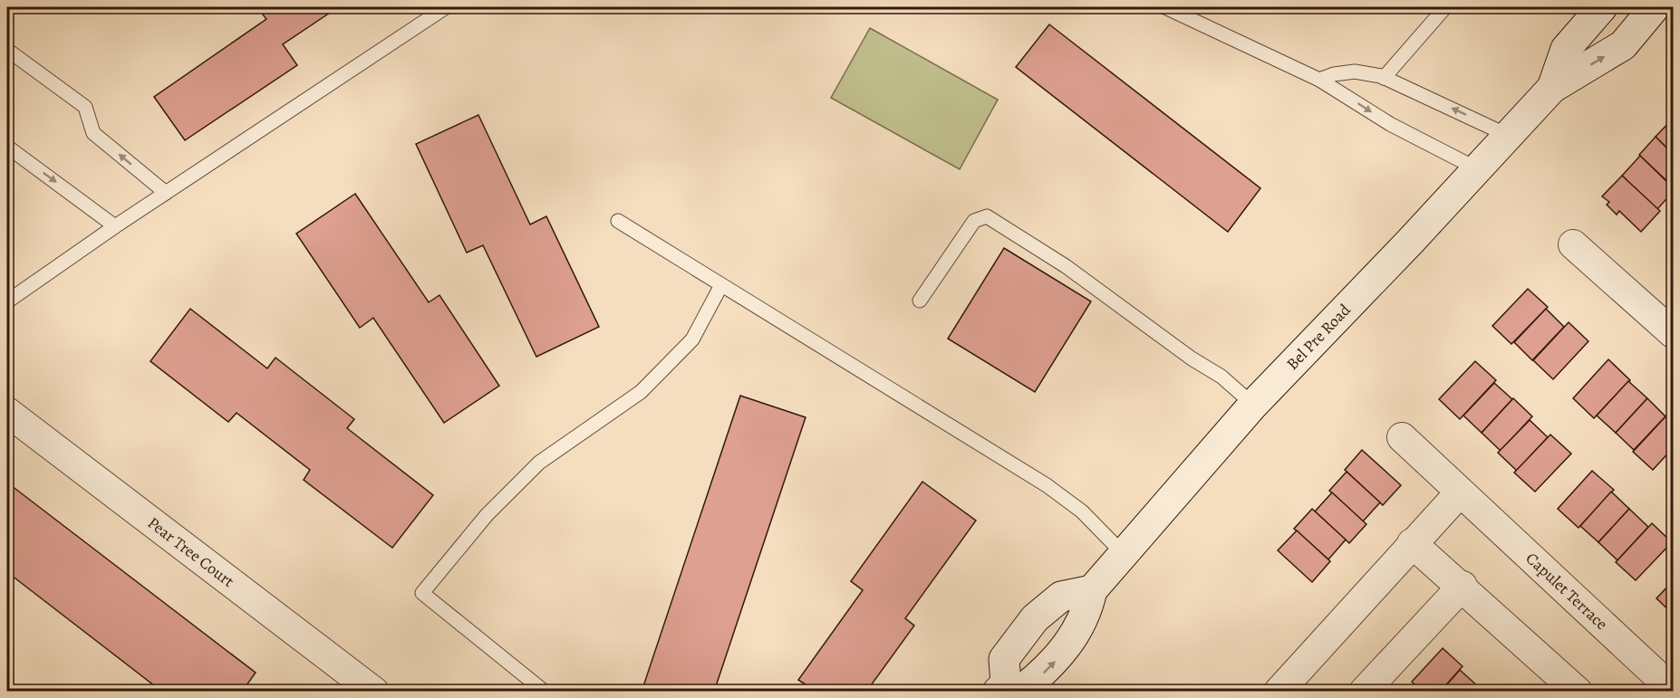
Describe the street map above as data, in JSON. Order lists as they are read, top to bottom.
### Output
{
  "streets": {
    "main road": ["Bel Pre Road"],
    "street": ["Pear Tree Court", "Capulet Terrace"]
  }
}
